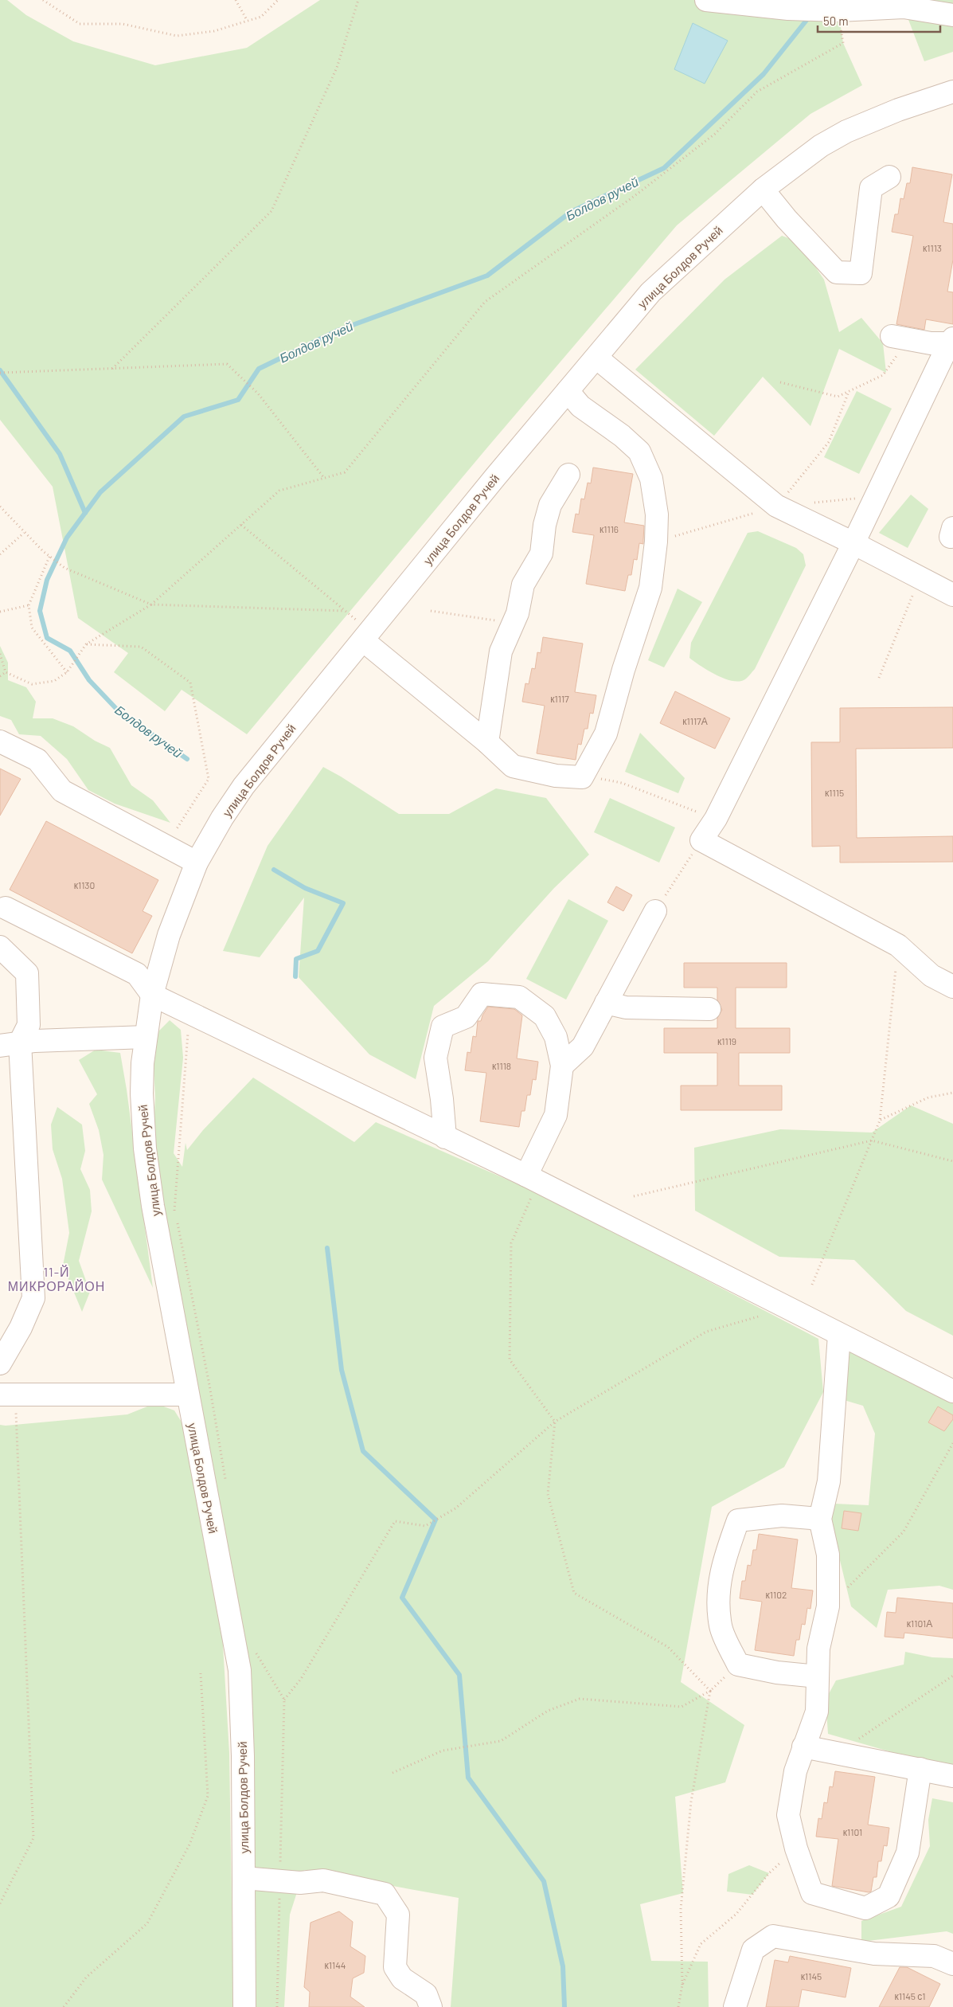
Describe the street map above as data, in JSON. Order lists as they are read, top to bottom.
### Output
{
  "streets": {
    "street": ["улица Болдов Ручей"]
  },
  "districts": ["11-Й МИКРОРАЙОН"],
  "water": ["Болдов ручей"],
  "house_numbers": [
    "к1113",
    "к1116",
    "к1117",
    "к1117А",
    "к1115",
    "к1130",
    "к1119",
    "к1118",
    "к1102",
    "к1101А",
    "к1101",
    "к1144",
    "к1145",
    "к1145 с1"
  ],
  "scale_bar": "50 m"
}
